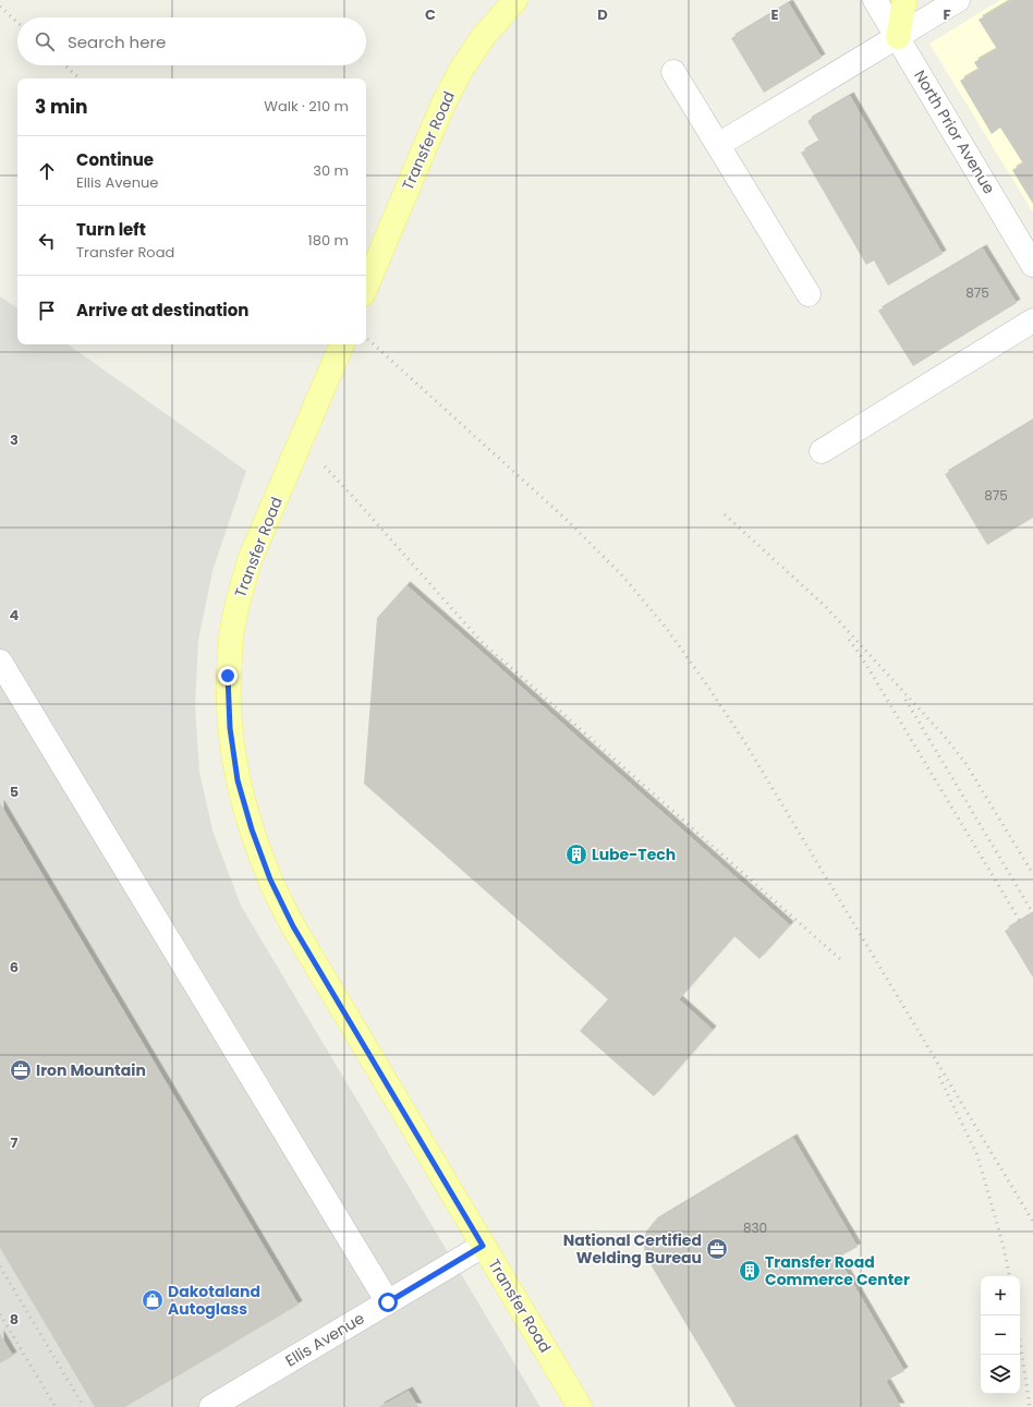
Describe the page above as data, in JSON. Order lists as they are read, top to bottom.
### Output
{
  "streets": {
    "main road": ["Transfer Road"],
    "street": ["North Prior Avenue", "Ellis Avenue"]
  },
  "crossings": [
    ["Transfer Road", "Ellis Avenue"]
  ],
  "places": {
    "building": ["Lube-Tech", "Transfer Road Commerce Center"],
    "office": ["Iron Mountain", "National Certified Welding Bureau"],
    "shop": ["Dakotaland Autoglass"]
  },
  "house_numbers": ["875", "875", "830"],
  "page": {
    "search": "Search here",
    "heading": ["3 min", "Walk · 210 m"],
    "list": [
      ["Continue", "Ellis Avenue", "30 m"],
      ["Turn left", "Transfer Road", "180 m"],
      "Arrive at destination"
    ],
    "map_buttons": ["+", "−"]
  },
  "grid": {
    "columns": [
      "C",
      "D",
      "E",
      "F"
    ],
    "rows": [
      "3",
      "4",
      "5",
      "6",
      "7",
      "8"
    ]
  }
}
